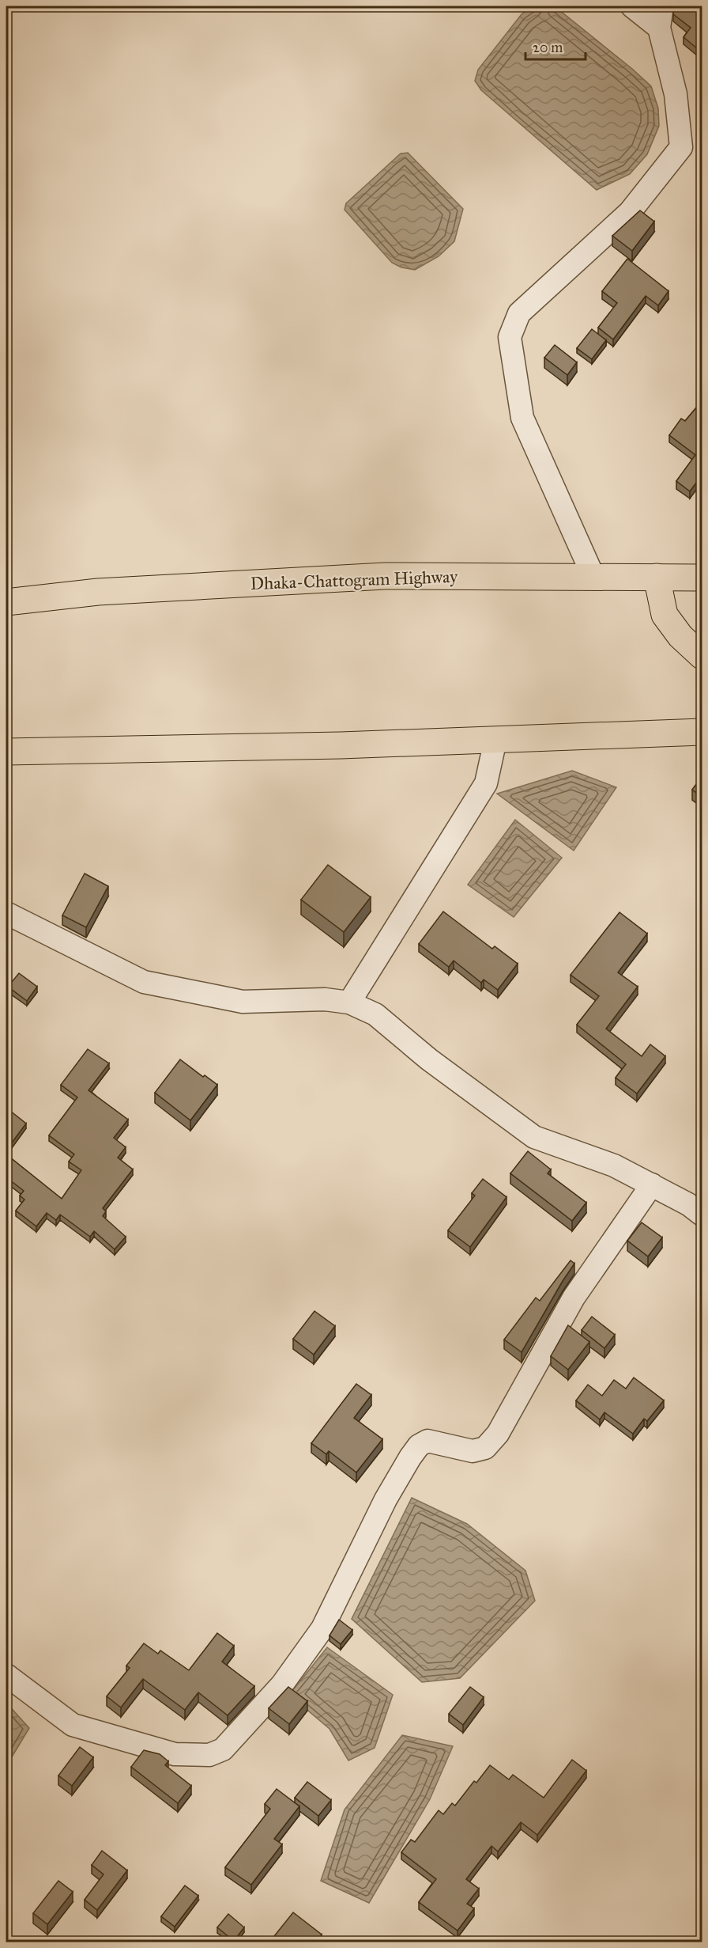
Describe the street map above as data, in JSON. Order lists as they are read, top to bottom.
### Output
{
  "streets": {
    "highway": ["Dhaka-Chattogram Highway"]
  },
  "scale_bar": "20 m"
}
